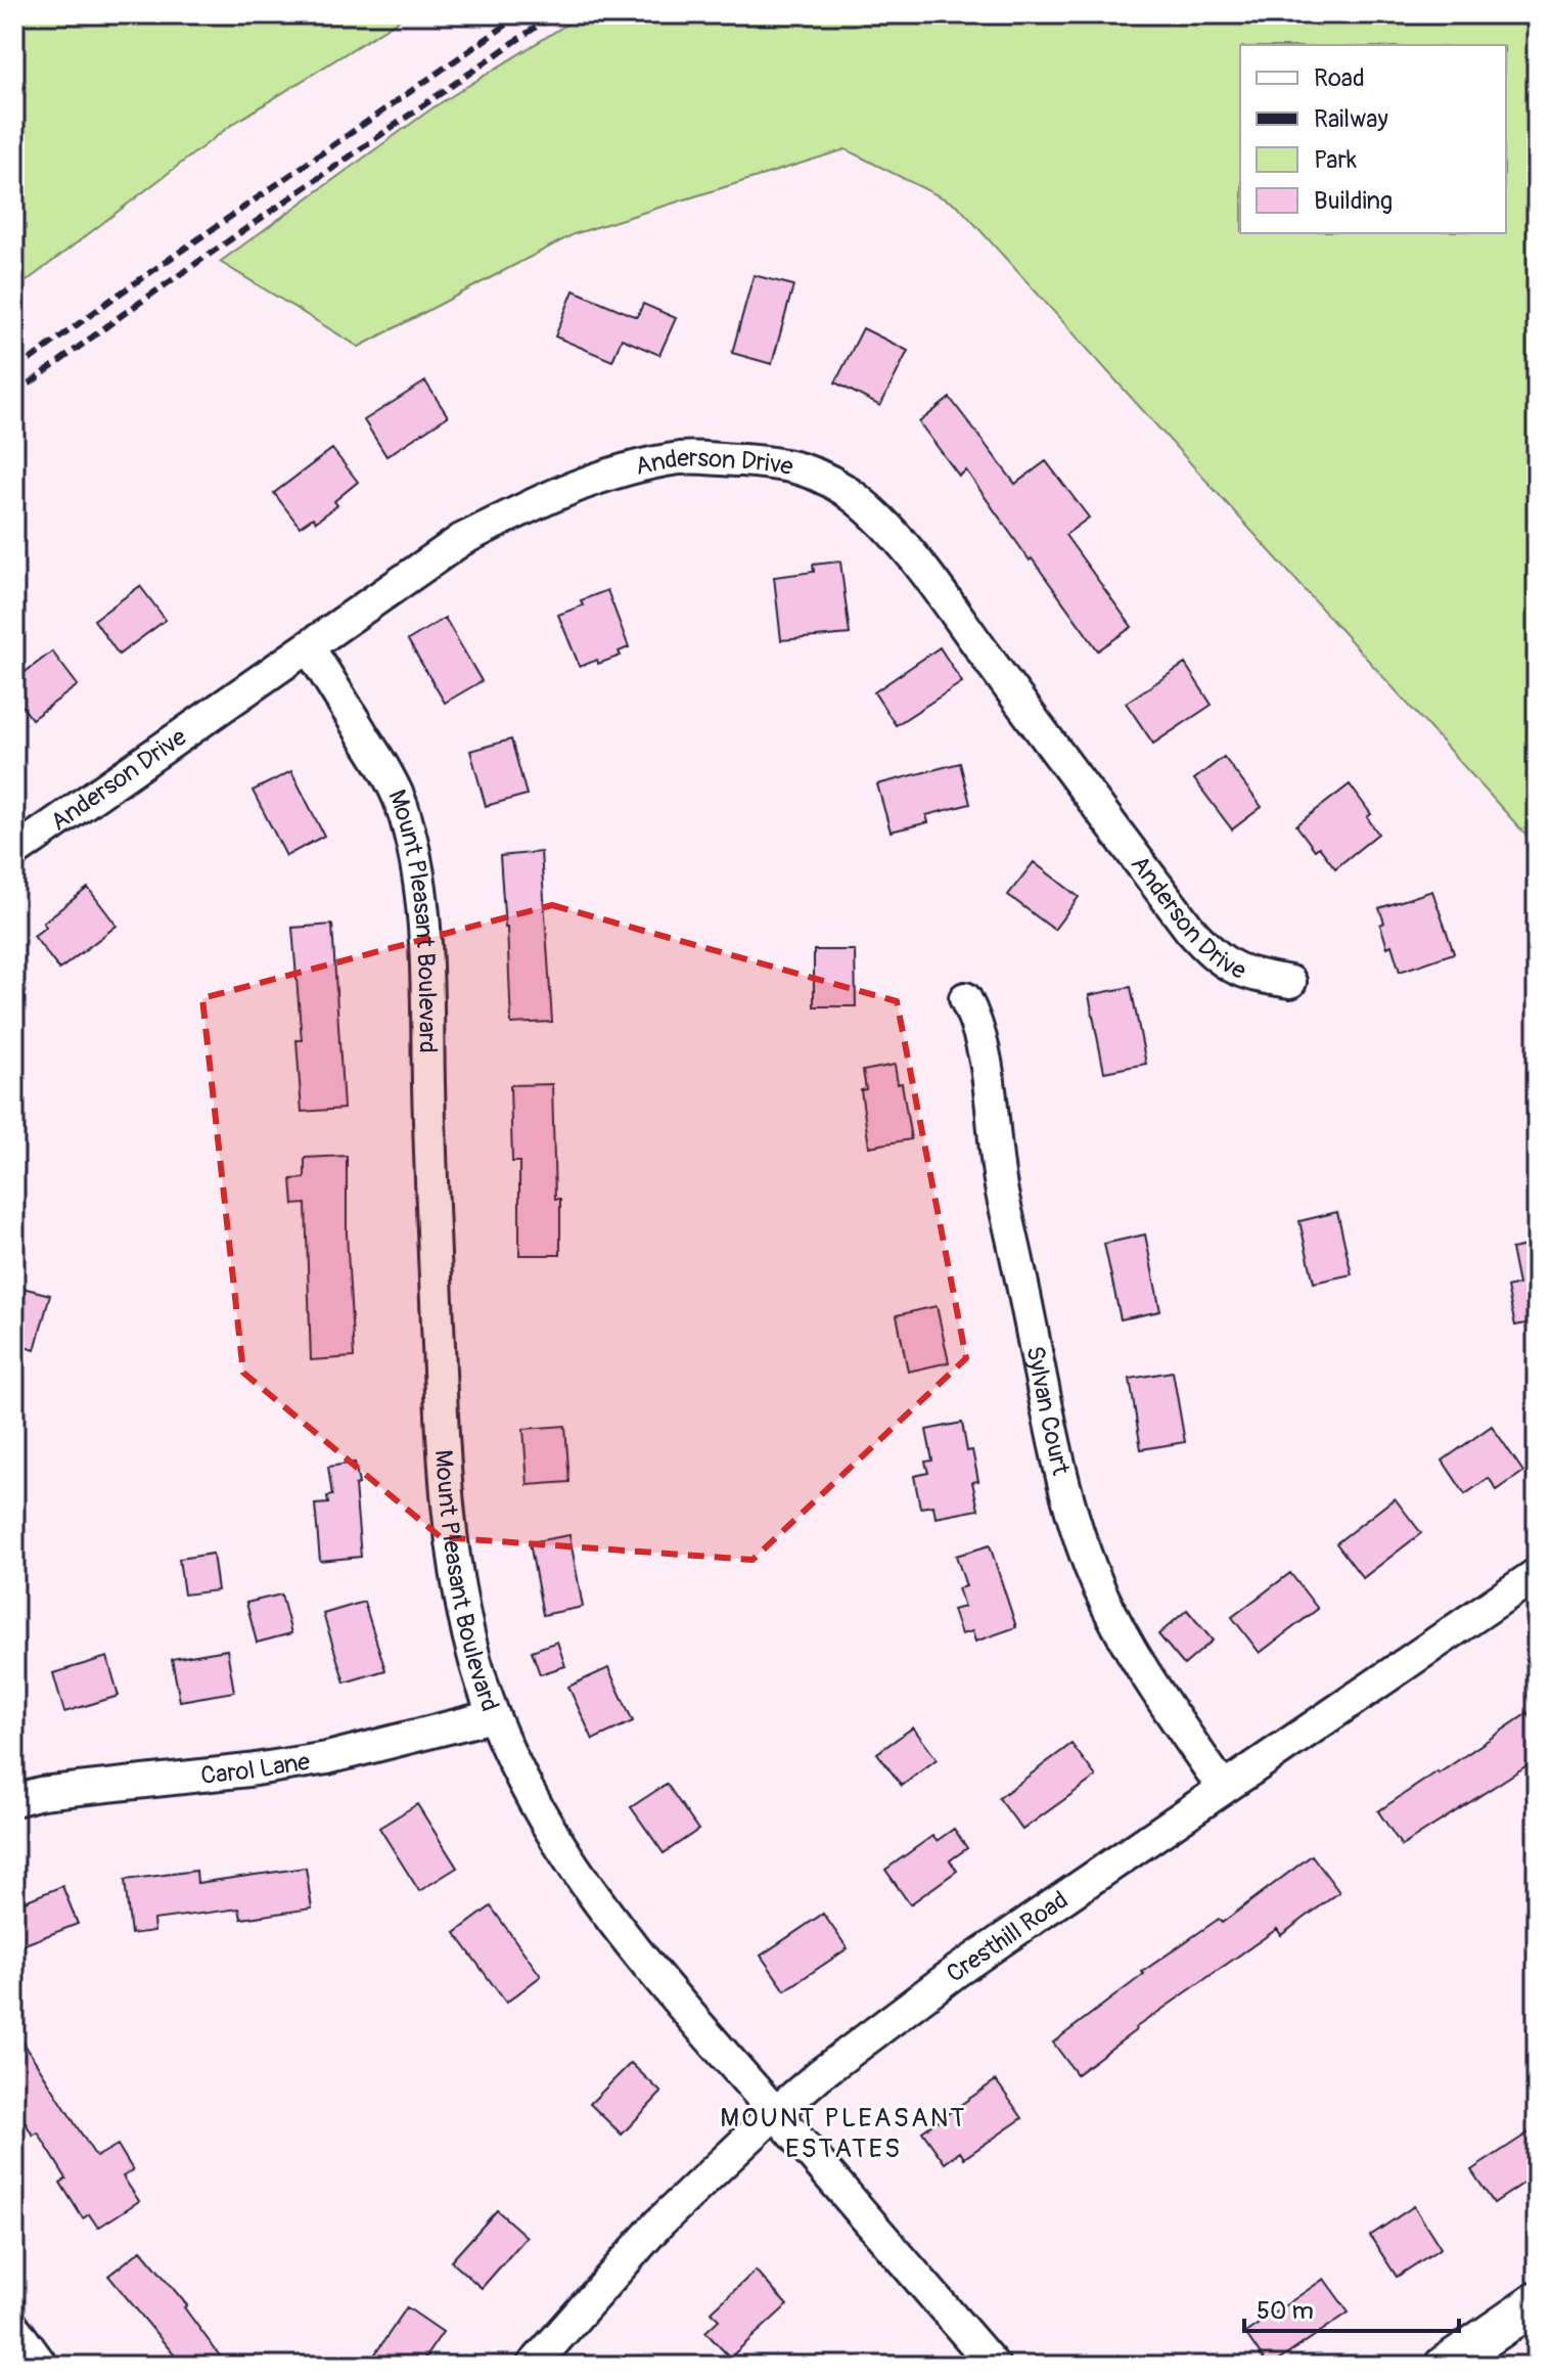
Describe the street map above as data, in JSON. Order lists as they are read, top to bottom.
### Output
{
  "streets": {
    "street": [
      "Anderson Drive",
      "Mount Pleasant Boulevard",
      "Sylvan Court",
      "Carol Lane",
      "Cresthill Road"
    ]
  },
  "crossings": [
    ["Anderson Drive", "Mount Pleasant Boulevard"],
    ["Mount Pleasant Boulevard", "Carol Lane"],
    ["Mount Pleasant Boulevard", "Cresthill Road"],
    ["Sylvan Court", "Cresthill Road"]
  ],
  "districts": ["MOUNT PLEASANT ESTATES"],
  "legend": [
    "Road",
    "Railway",
    "Park",
    "Building"
  ],
  "scale_bar": "50 m"
}
